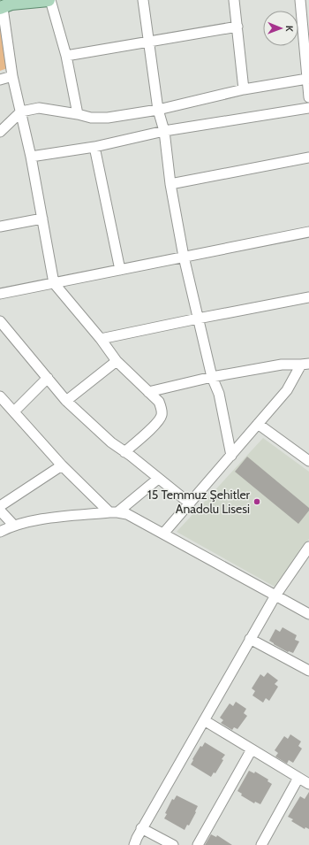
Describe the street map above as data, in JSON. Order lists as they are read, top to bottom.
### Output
{
  "places": ["15 Temmuz Şehitler Anadolu Lisesi"],
  "north": "right"
}
